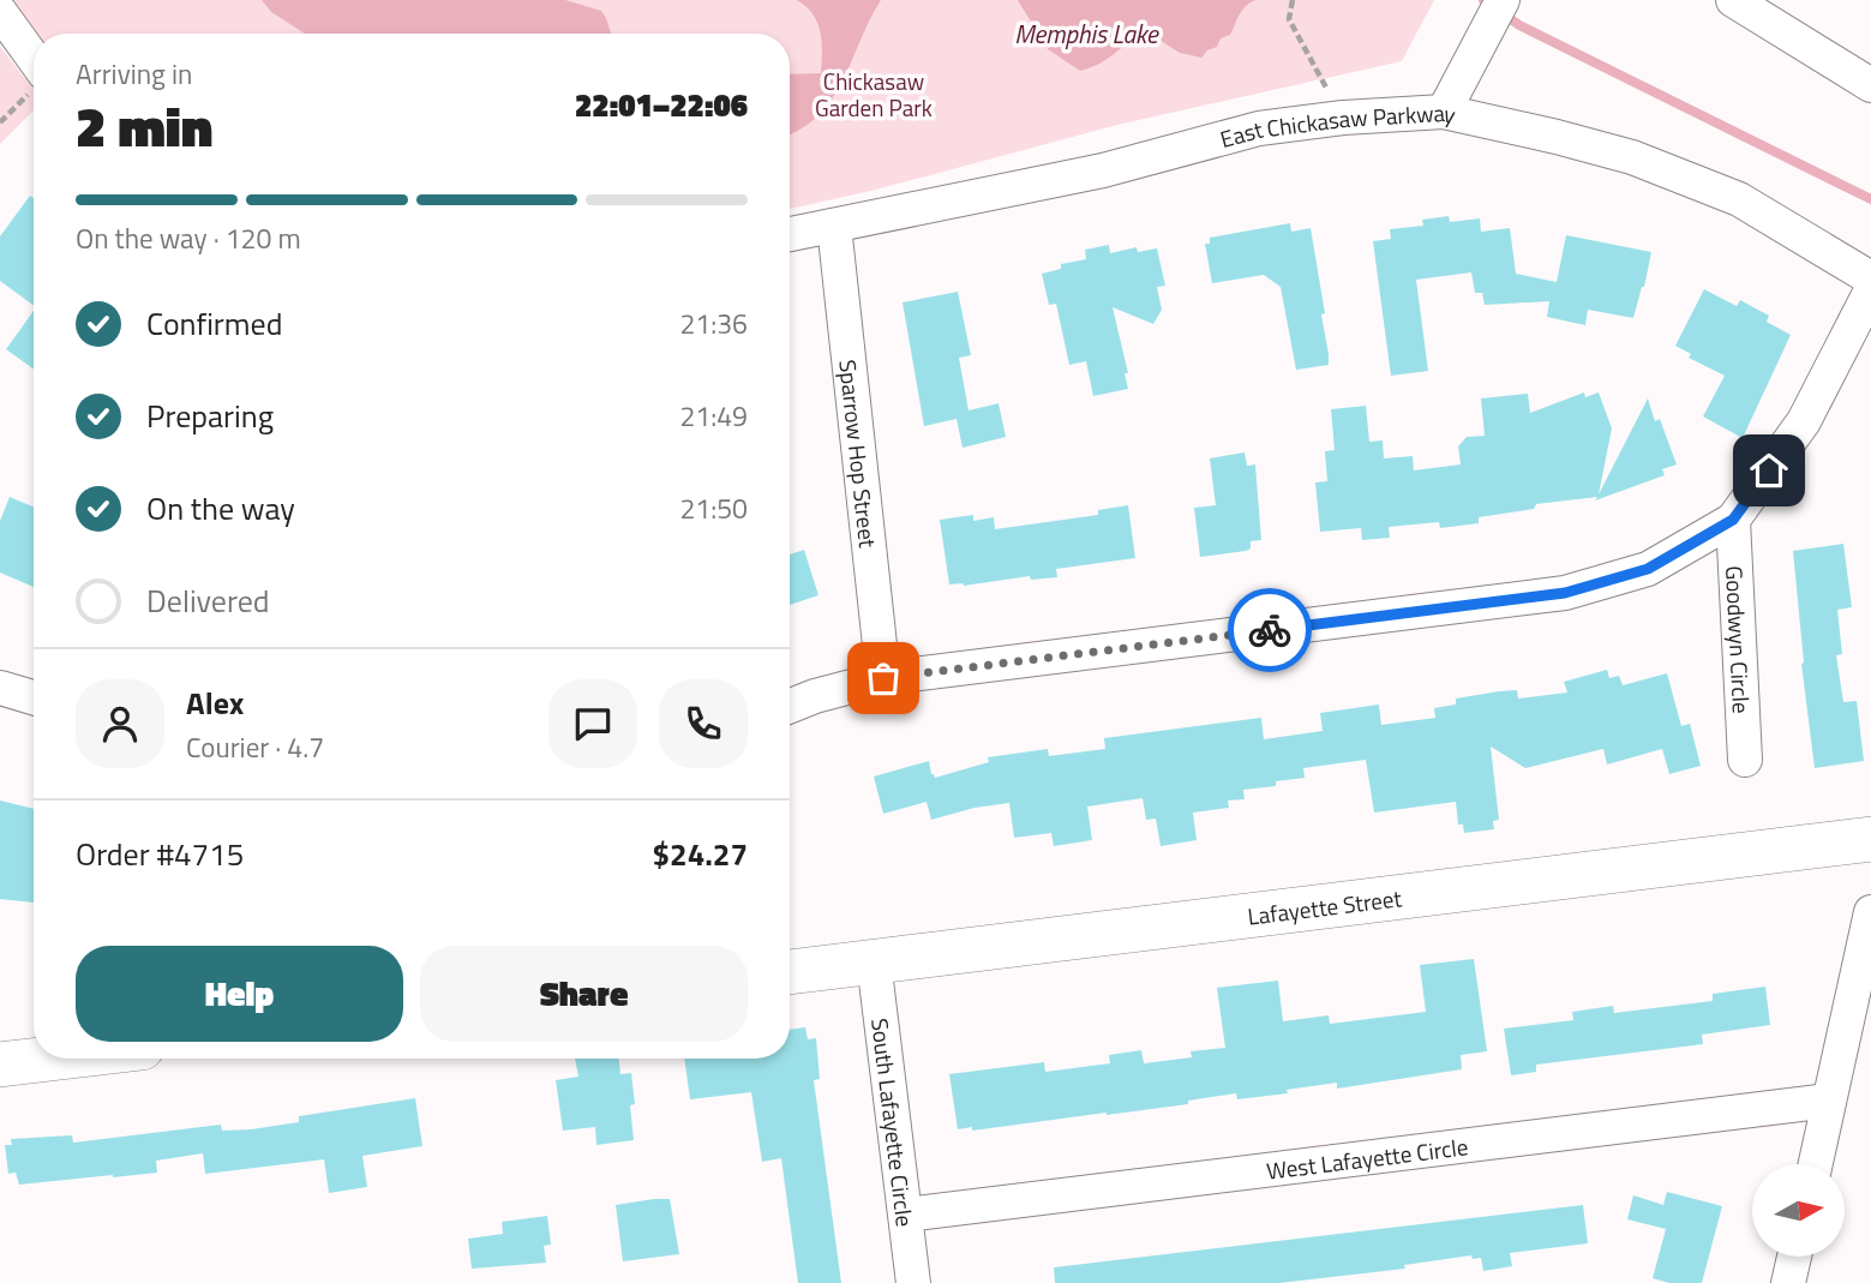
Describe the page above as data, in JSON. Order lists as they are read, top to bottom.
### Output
{
  "streets": {
    "street": [
      "East Chickasaw Parkway",
      "Sparrow Hop Street",
      "Goodwyn Circle",
      "Lafayette Street",
      "South Lafayette Circle",
      "West Lafayette Circle"
    ]
  },
  "crossings": [
    ["East Chickasaw Parkway", "Sparrow Hop Street"],
    ["Lafayette Street", "South Lafayette Circle"],
    ["South Lafayette Circle", "West Lafayette Circle"]
  ],
  "water": ["Memphis Lake"],
  "parks": ["Chickasaw Garden Park"],
  "north": "right",
  "page": {
    "heading": ["2 min", "Arriving in", "22:01–22:06"],
    "panel": [
      "Alex",
      "Courier · 4.7",
      "Order #4715",
      "$24.27"
    ],
    "bar": "On the way · 120 m",
    "list": [
      ["Confirmed", "21:36"],
      ["Preparing", "21:49"],
      ["On the way", "21:50"],
      "Delivered"
    ],
    "buttons": ["Help", "Share"]
  }
}
